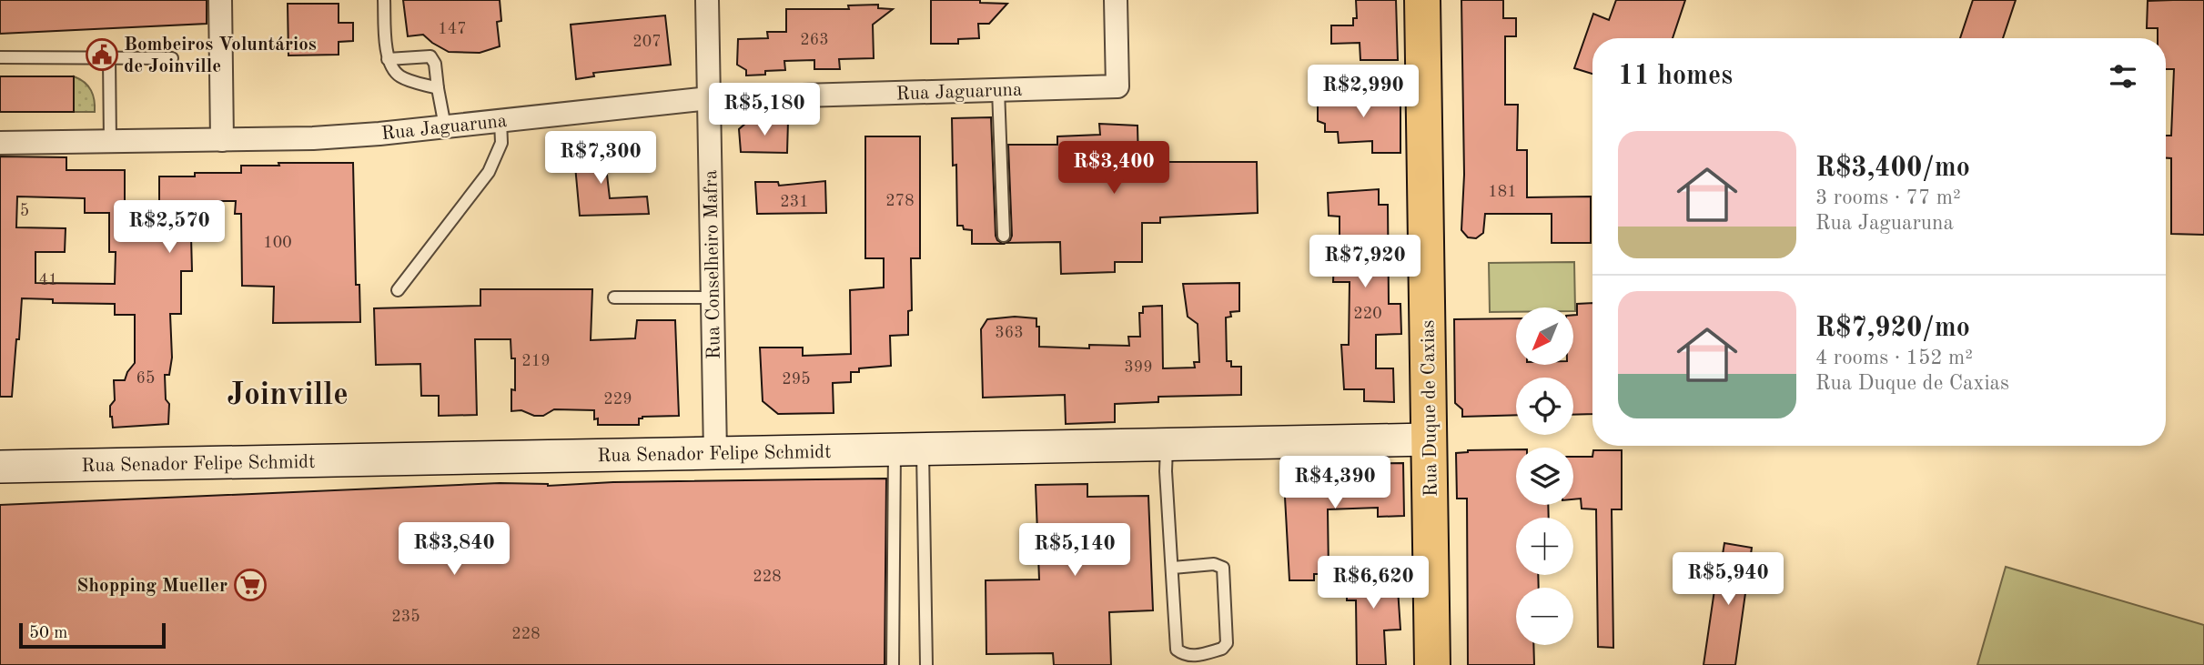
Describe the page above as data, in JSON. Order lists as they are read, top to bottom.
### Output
{
  "streets": {
    "main road": ["Rua Duque de Caxias", "Rua Senador Felipe Schmidt"],
    "street": ["Rua Jaguaruna", "Rua Conselheiro Mafra"]
  },
  "crossings": [
    ["Rua Jaguaruna", "Rua Conselheiro Mafra"],
    ["Rua Conselheiro Mafra", "Rua Senador Felipe Schmidt"],
    ["Rua Duque de Caxias", "Rua Senador Felipe Schmidt"]
  ],
  "districts": ["Joinville"],
  "places": {
    "public building": ["Bombeiros Voluntários de Joinville"],
    "supermarket": ["Shopping Mueller"]
  },
  "house_numbers": [
    "147",
    "263",
    "207",
    "181",
    "278",
    "231",
    "5",
    "100",
    "41",
    "220",
    "363",
    "219",
    "399",
    "65",
    "295",
    "229",
    "228",
    "235",
    "228"
  ],
  "scale_bar": "50 m",
  "north": "bottom left",
  "page": {
    "heading": "11 homes",
    "price": [
      "R$2,990",
      "R$5,180",
      "R$7,300",
      "R$3,400",
      "R$2,570",
      "R$7,920",
      "R$4,390",
      "R$3,840",
      "R$5,140",
      "R$5,940",
      "R$6,620"
    ],
    "list": [
      {
        "name": "R$3,400/mo",
        "note": "3 rooms · 77 m² · Rua Jaguaruna"
      },
      {
        "name": "R$7,920/mo",
        "note": "4 rooms · 152 m² · Rua Duque de Caxias"
      }
    ],
    "map_buttons": ["+", "−"],
    "scale": "50 m"
  }
}
